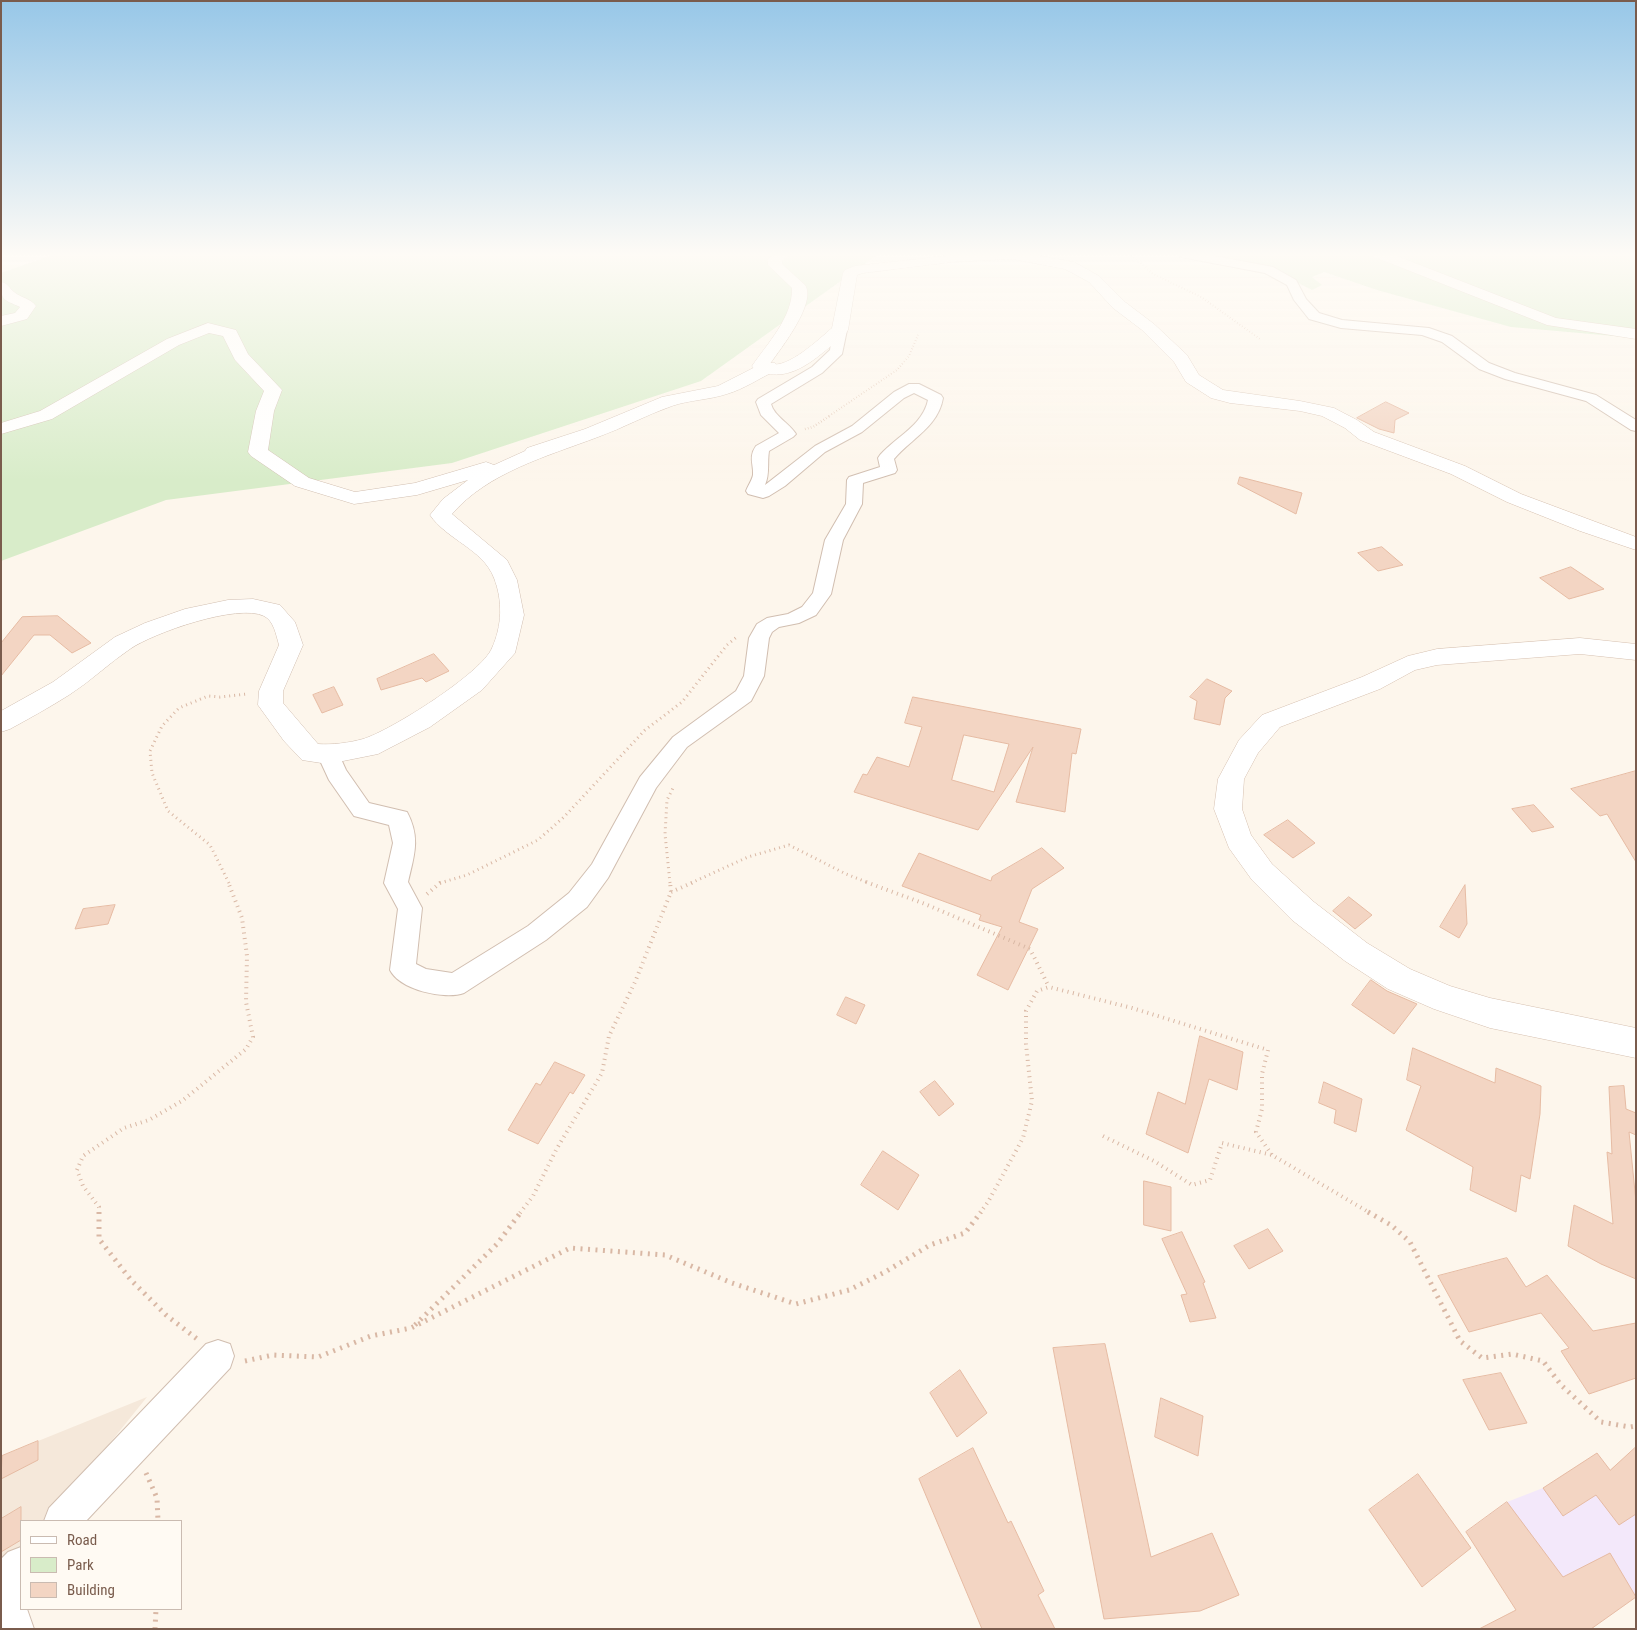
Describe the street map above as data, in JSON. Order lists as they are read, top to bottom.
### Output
{
  "legend": ["Road", "Park", "Building"]
}
